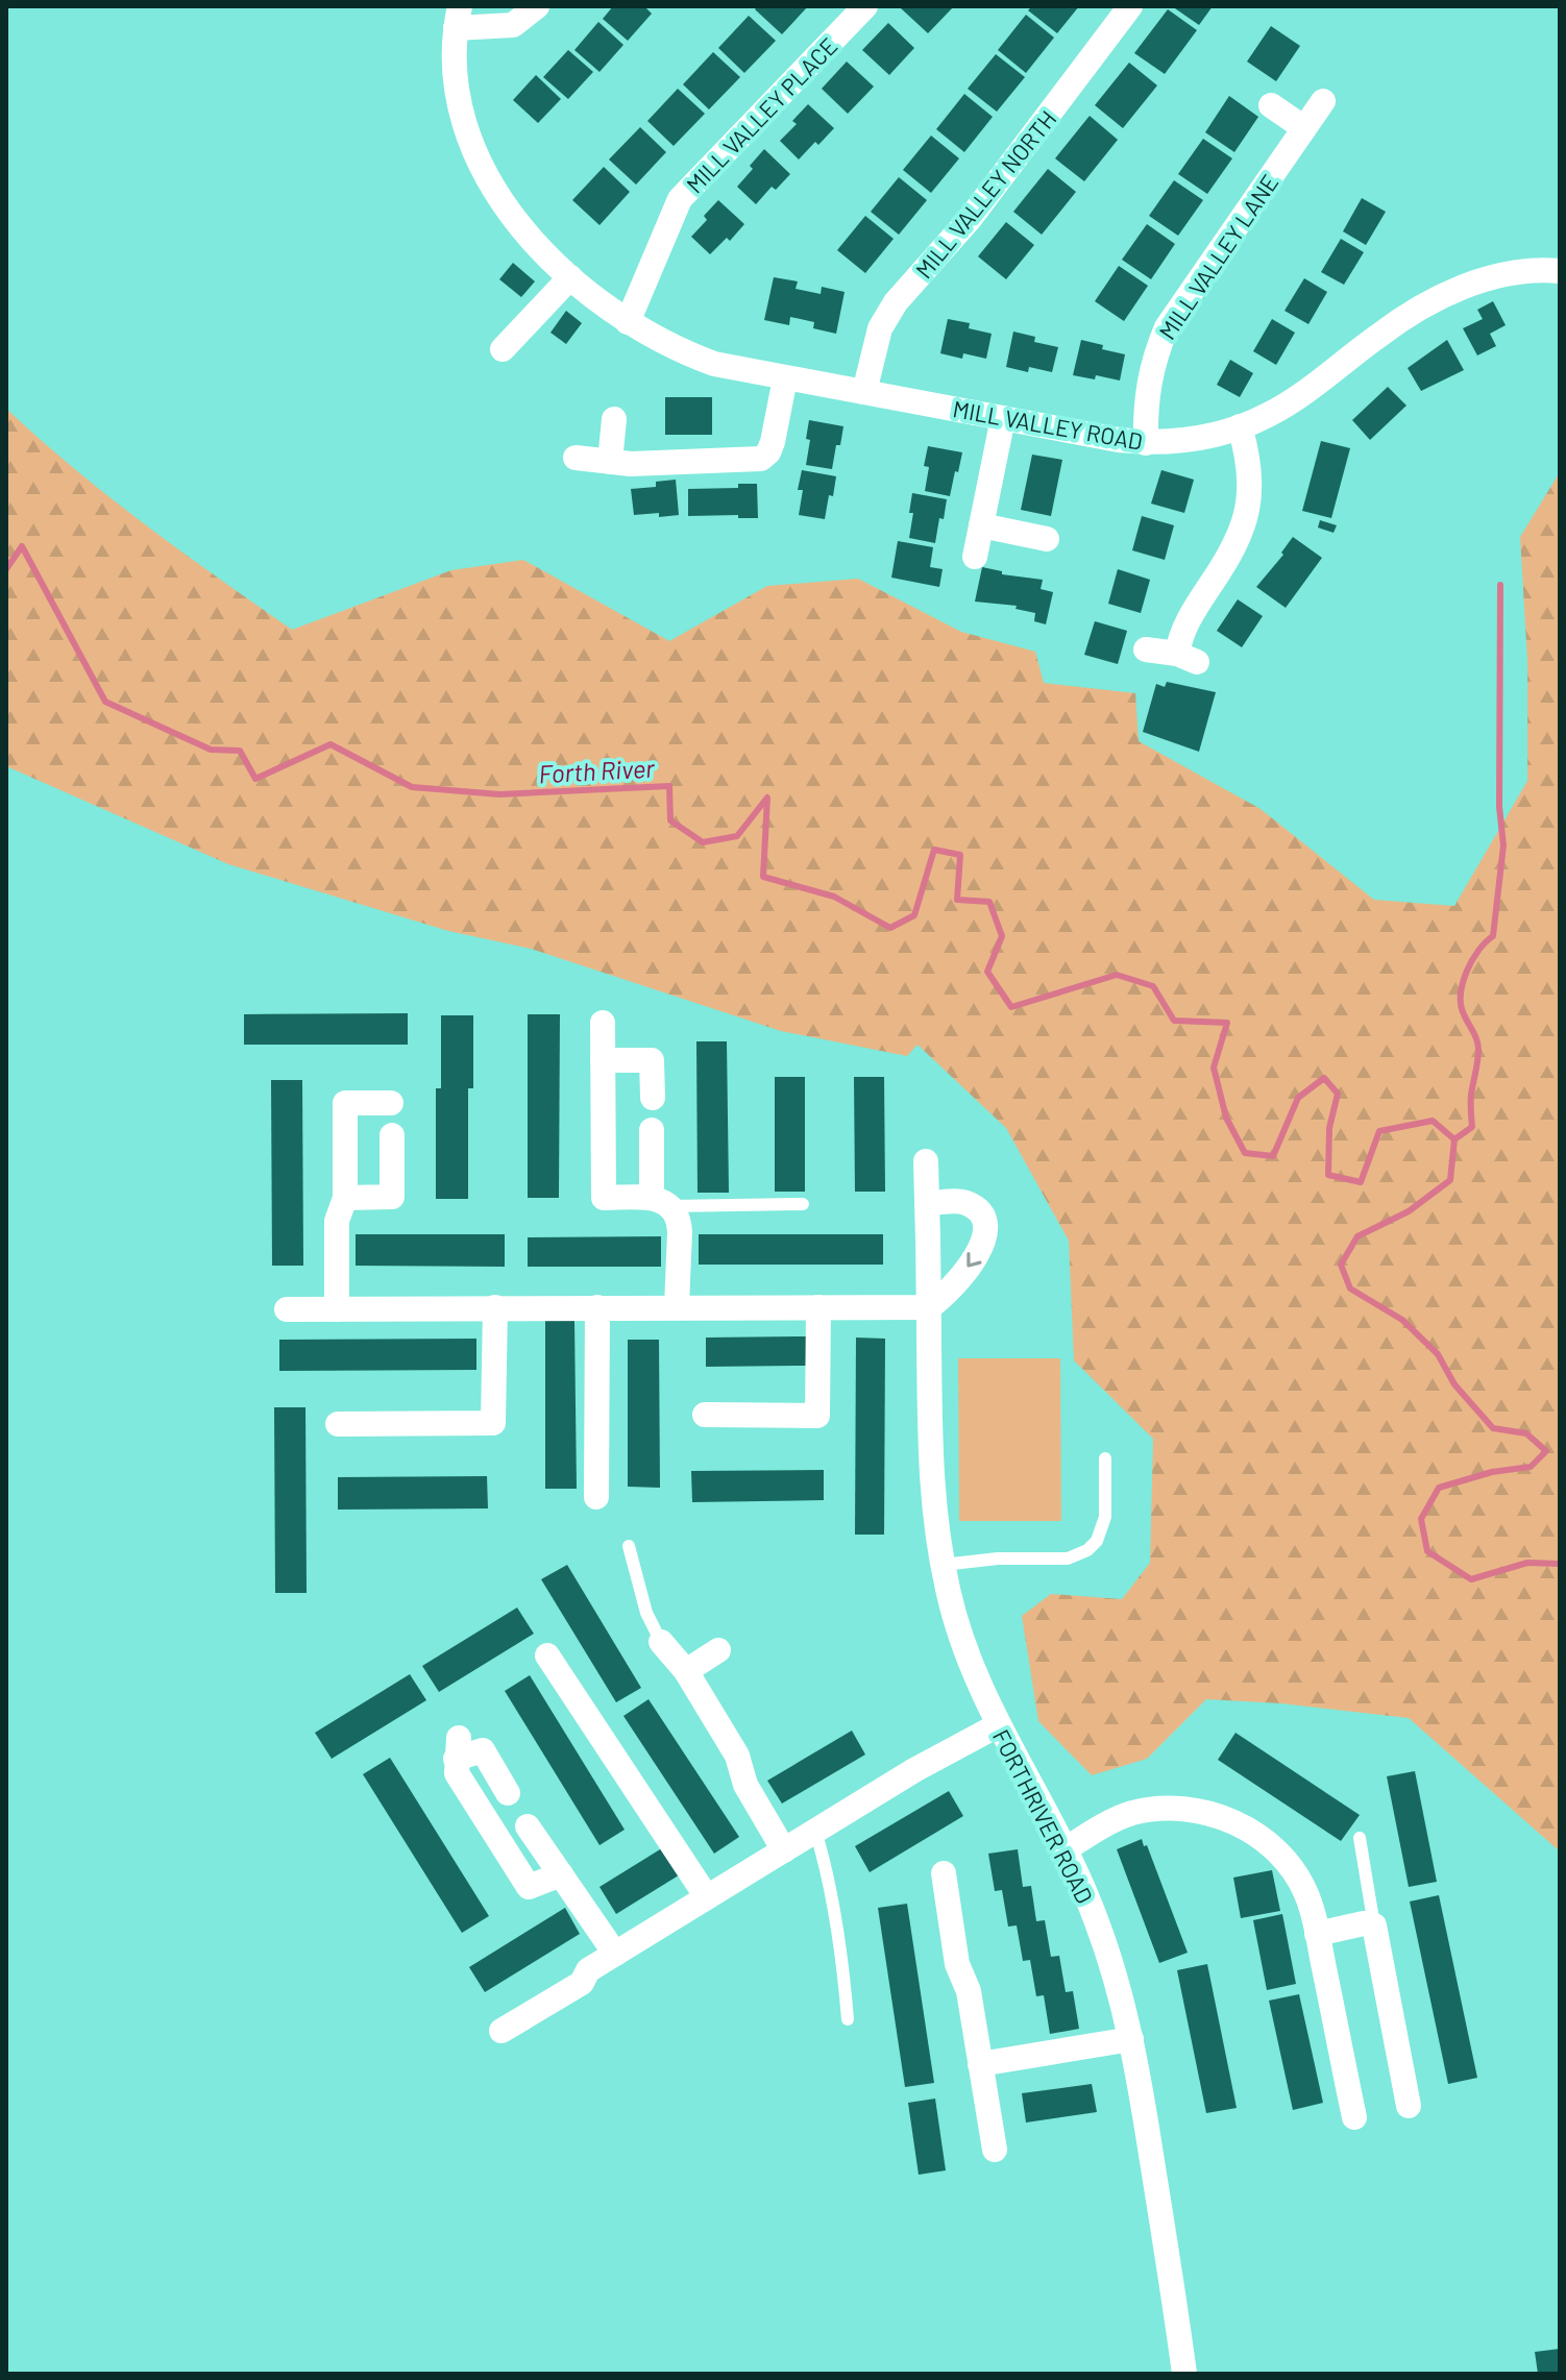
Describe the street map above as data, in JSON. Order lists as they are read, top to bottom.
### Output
{
  "streets": {
    "street": [
      "MILL VALLEY PLACE",
      "MILL VALLEY NORTH",
      "MILL VALLEY LANE",
      "MILL VALLEY ROAD",
      "FORTHRIVER ROAD"
    ]
  },
  "crossings": [
    ["MILL VALLEY PLACE", "MILL VALLEY ROAD"],
    ["MILL VALLEY NORTH", "MILL VALLEY ROAD"],
    ["MILL VALLEY LANE", "MILL VALLEY ROAD"]
  ],
  "water": ["Forth River"]
}
